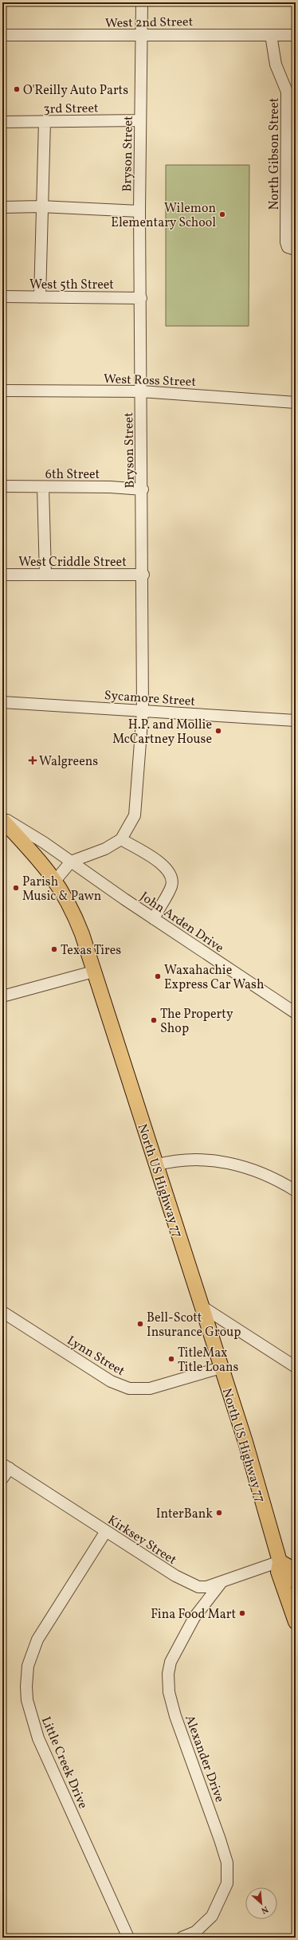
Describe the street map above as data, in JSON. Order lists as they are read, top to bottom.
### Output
{
  "streets": {
    "main road": ["North US Highway 77"],
    "street": [
      "West 2nd Street",
      "3rd Street",
      "Bryson Street",
      "North Gibson Street",
      "West 5th Street",
      "West Ross Street",
      "6th Street",
      "West Criddle Street",
      "Sycamore Street",
      "John Arden Drive",
      "Lynn Street",
      "Kirksey Street",
      "Alexander Drive",
      "Little Creek Drive"
    ]
  },
  "crossings": [
    ["West 2nd Street", "Bryson Street"],
    ["West 2nd Street", "North Gibson Street"],
    ["3rd Street", "Bryson Street"],
    ["Bryson Street", "West 5th Street"],
    ["Bryson Street", "West Ross Street"],
    ["Bryson Street", "6th Street"],
    ["Bryson Street", "West Criddle Street"],
    ["Bryson Street", "Sycamore Street"],
    ["Bryson Street", "John Arden Drive"],
    ["North US Highway 77", "Lynn Street"],
    ["North US Highway 77", "Kirksey Street"],
    ["Kirksey Street", "Alexander Drive"],
    ["Kirksey Street", "Little Creek Drive"]
  ],
  "places": {
    "other": [
      "O'Reilly Auto Parts",
      "Wilemon Elementary School",
      "H.P. and Mollie McCartney House",
      "Parish Music & Pawn",
      "Texas Tires",
      "Waxahachie Express Car Wash",
      "The Property Shop",
      "Bell-Scott Insurance Group",
      "TitleMax Title Loans",
      "InterBank",
      "Fina Food Mart"
    ],
    "health": ["Walgreens"]
  },
  "north": "bottom right"
}
